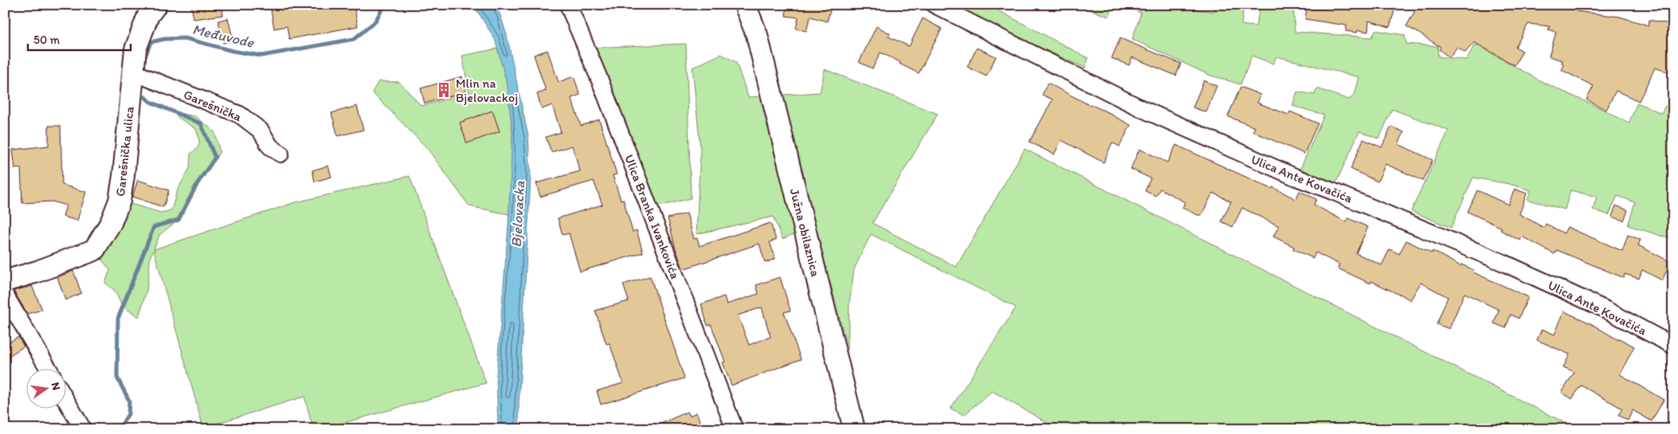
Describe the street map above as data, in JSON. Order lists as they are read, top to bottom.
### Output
{
  "streets": {
    "main road": ["Garešnička ulica", "Južna obilaznica"],
    "street": ["Garešnička", "Ulica Ante Kovačića", "Ulica Branka Ivankovića"]
  },
  "crossings": [
    ["Garešnička", "Garešnička ulica"]
  ],
  "water": ["Međuvode", "Bjelovacka"],
  "places": {
    "building": ["Mlin na Bjelovackoj"]
  },
  "scale_bar": "50 m",
  "north": "right"
}
